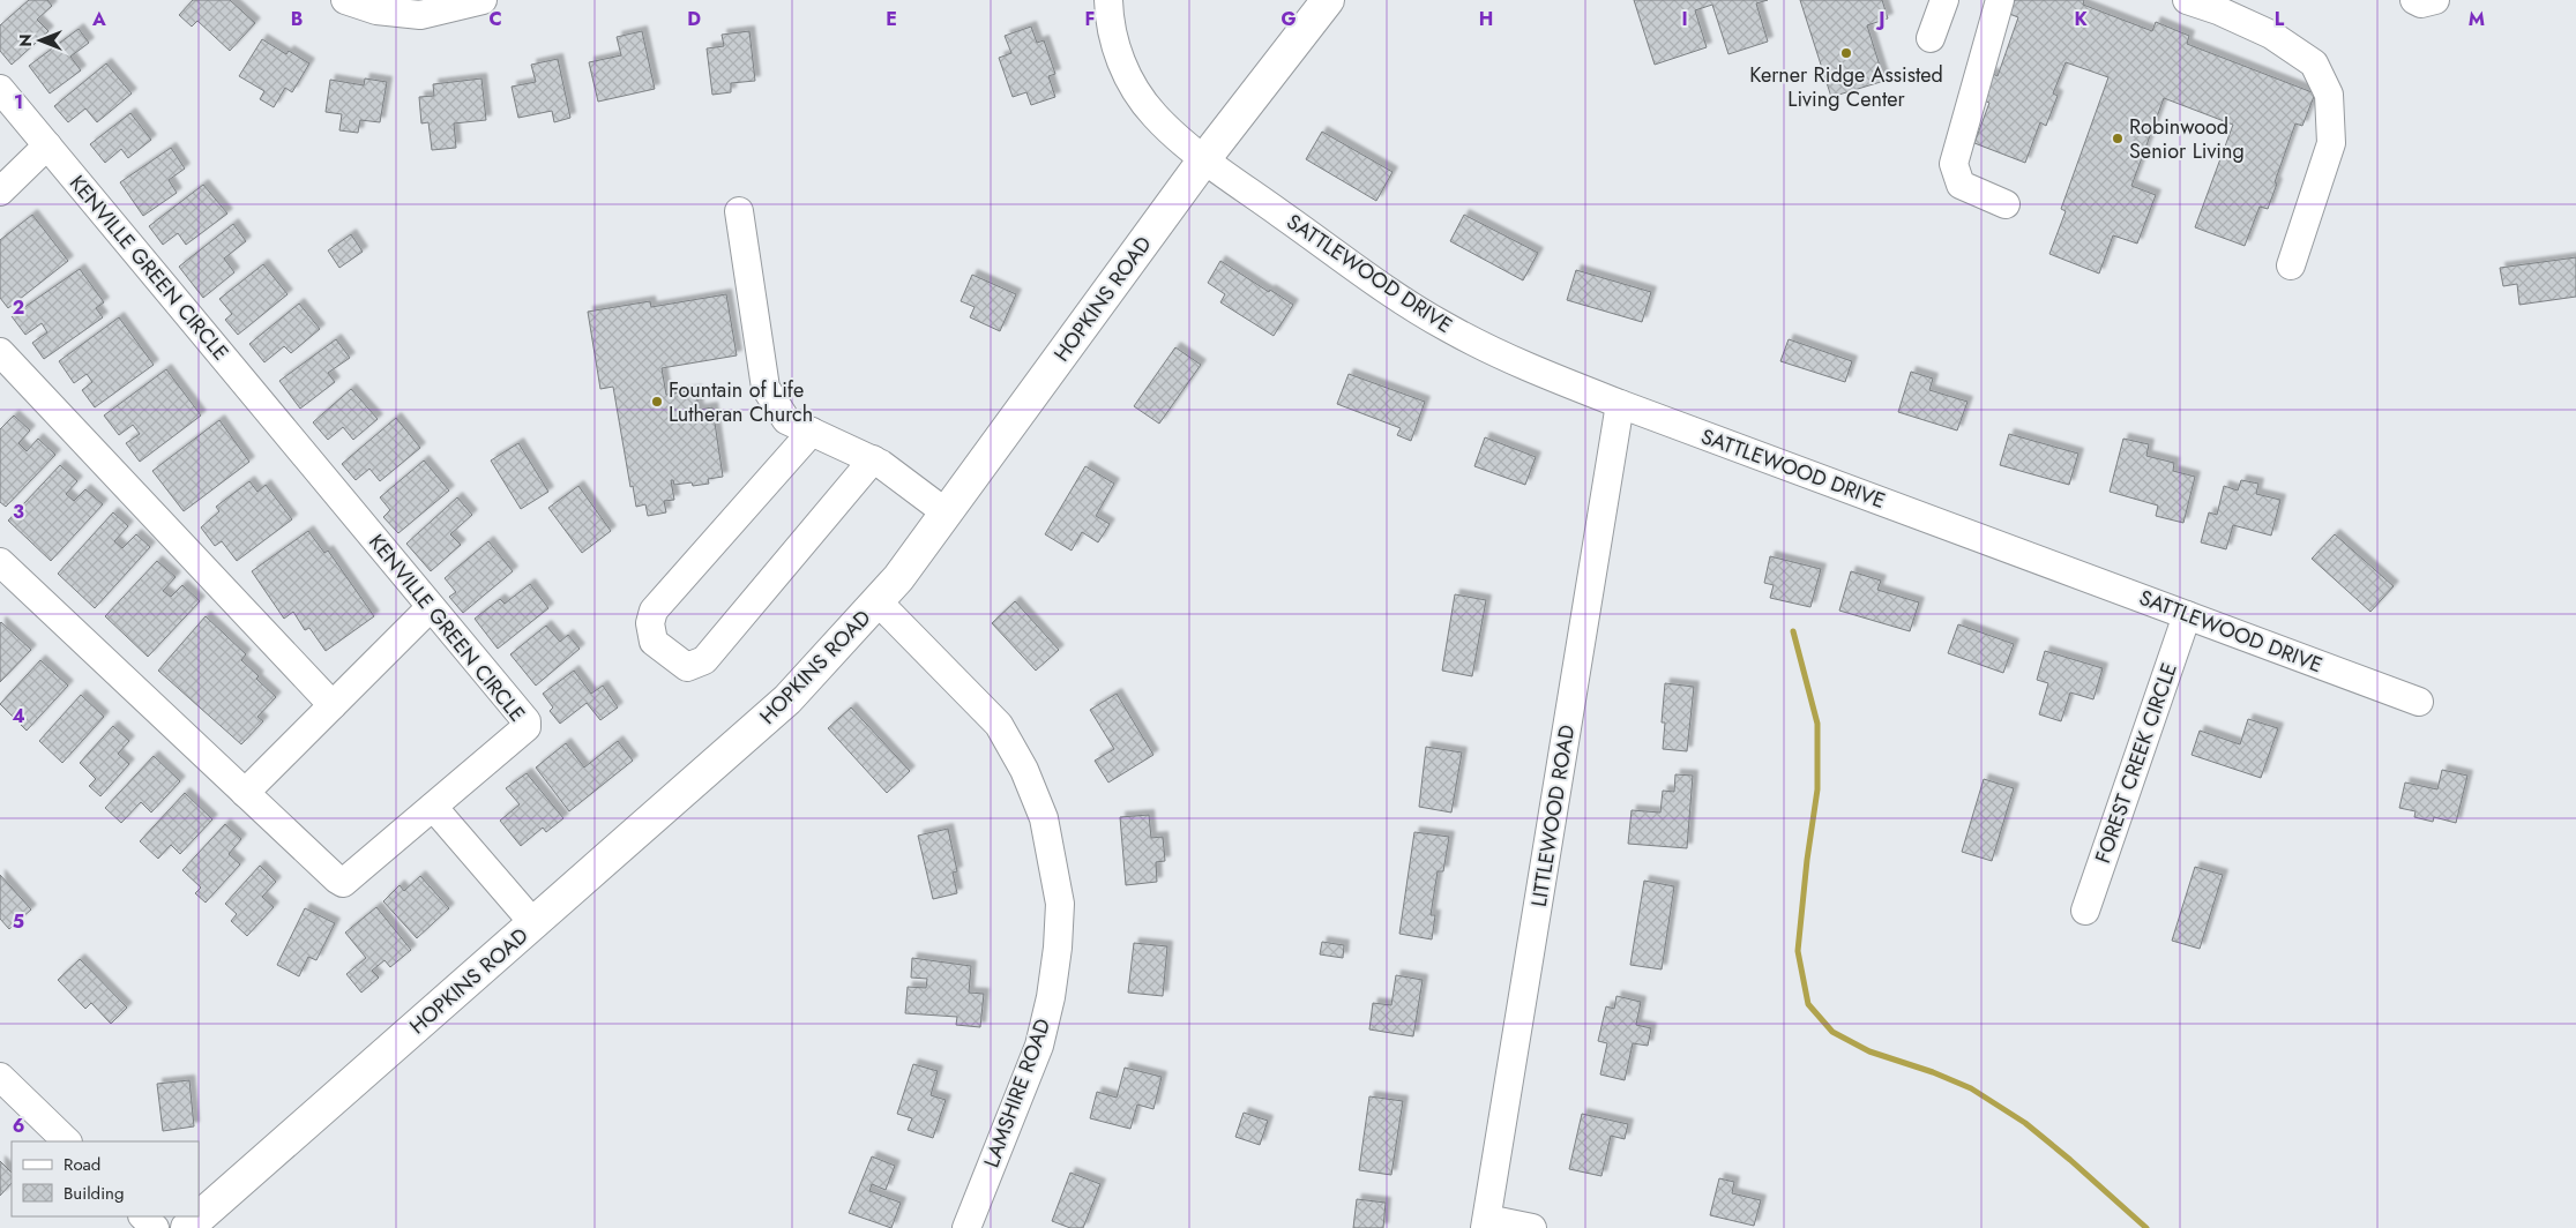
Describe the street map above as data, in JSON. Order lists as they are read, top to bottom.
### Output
{
  "streets": {
    "main road": ["HOPKINS ROAD"],
    "street": [
      "KENVILLE GREEN CIRCLE",
      "SATTLEWOOD DRIVE",
      "FOREST CREEK CIRCLE",
      "LITTLEWOOD ROAD",
      "LAMSHIRE ROAD"
    ]
  },
  "crossings": [
    ["SATTLEWOOD DRIVE", "HOPKINS ROAD"],
    ["SATTLEWOOD DRIVE", "FOREST CREEK CIRCLE"],
    ["SATTLEWOOD DRIVE", "LITTLEWOOD ROAD"],
    ["HOPKINS ROAD", "LAMSHIRE ROAD"]
  ],
  "places": ["Kerner Ridge Assisted Living Center", "Robinwood Senior Living", "Fountain of Life Lutheran Church"],
  "legend": ["Road", "Building"],
  "north": "left",
  "grid": {
    "columns": [
      "A",
      "B",
      "C",
      "D",
      "E",
      "F",
      "G",
      "H",
      "I",
      "J",
      "K",
      "L",
      "M"
    ],
    "rows": [
      "1",
      "2",
      "3",
      "4",
      "5",
      "6"
    ]
  }
}
